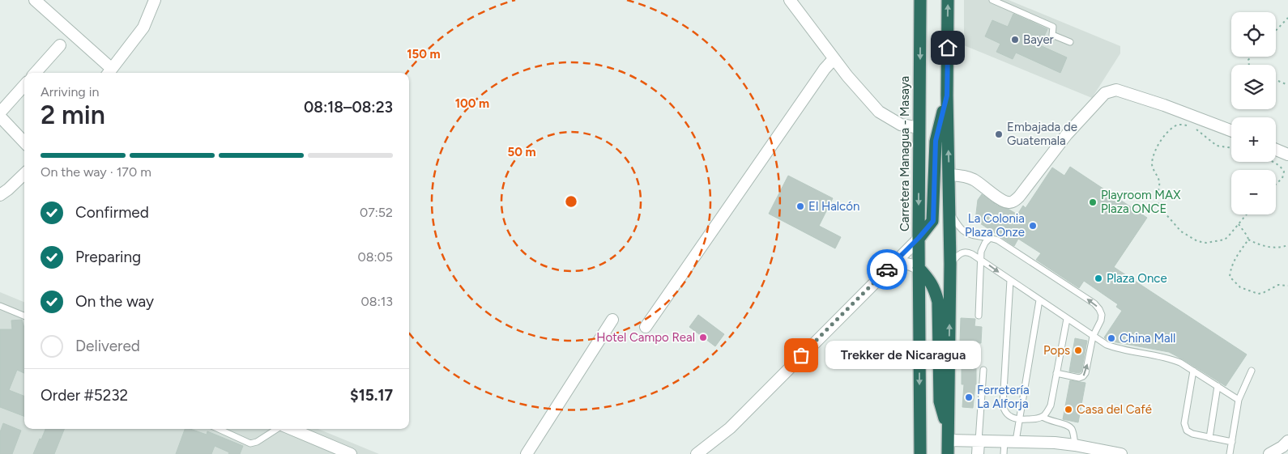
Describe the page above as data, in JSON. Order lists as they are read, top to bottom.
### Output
{
  "streets": {
    "highway": ["Carretera Managua - Masaya"]
  },
  "places": [
    "Bayer",
    "Embajada de Guatemala",
    "Playroom MAX Plaza ONCE",
    "El Halcón",
    "La Colonia Plaza Onze",
    "Plaza Once",
    "Hotel Campo Real",
    "China Mall",
    "Pops",
    "Trekker de Nicaragua",
    "Ferretería La Alforja",
    "Casa del Café"
  ],
  "page": {
    "map_buttons": ["+", "−"],
    "heading": ["2 min", "Arriving in", "08:18–08:23"],
    "panel": ["Order #5232", "$15.17"],
    "bar": "On the way · 170 m",
    "list": [
      ["Confirmed", "07:52"],
      ["Preparing", "08:05"],
      ["On the way", "08:13"],
      "Delivered"
    ],
    "bubble": "Trekker de Nicaragua"
  },
  "rings": ["150 m", "100 m", "50 m"]
}
